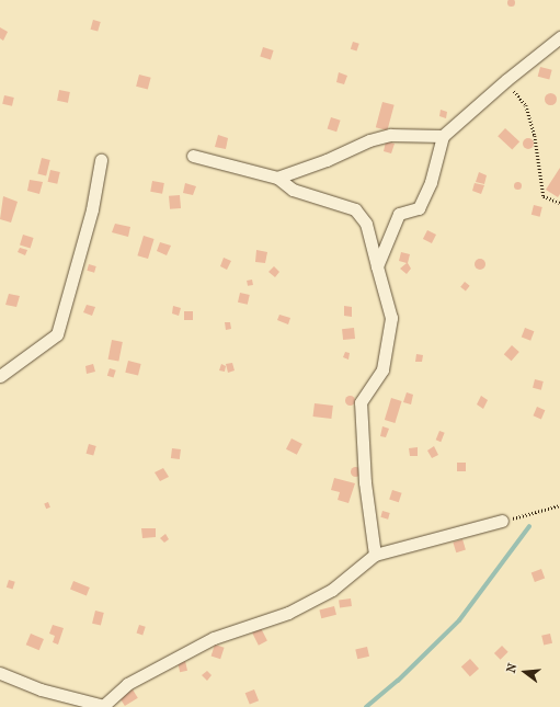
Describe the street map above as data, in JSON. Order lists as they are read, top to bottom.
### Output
{
  "north": "left"
}
